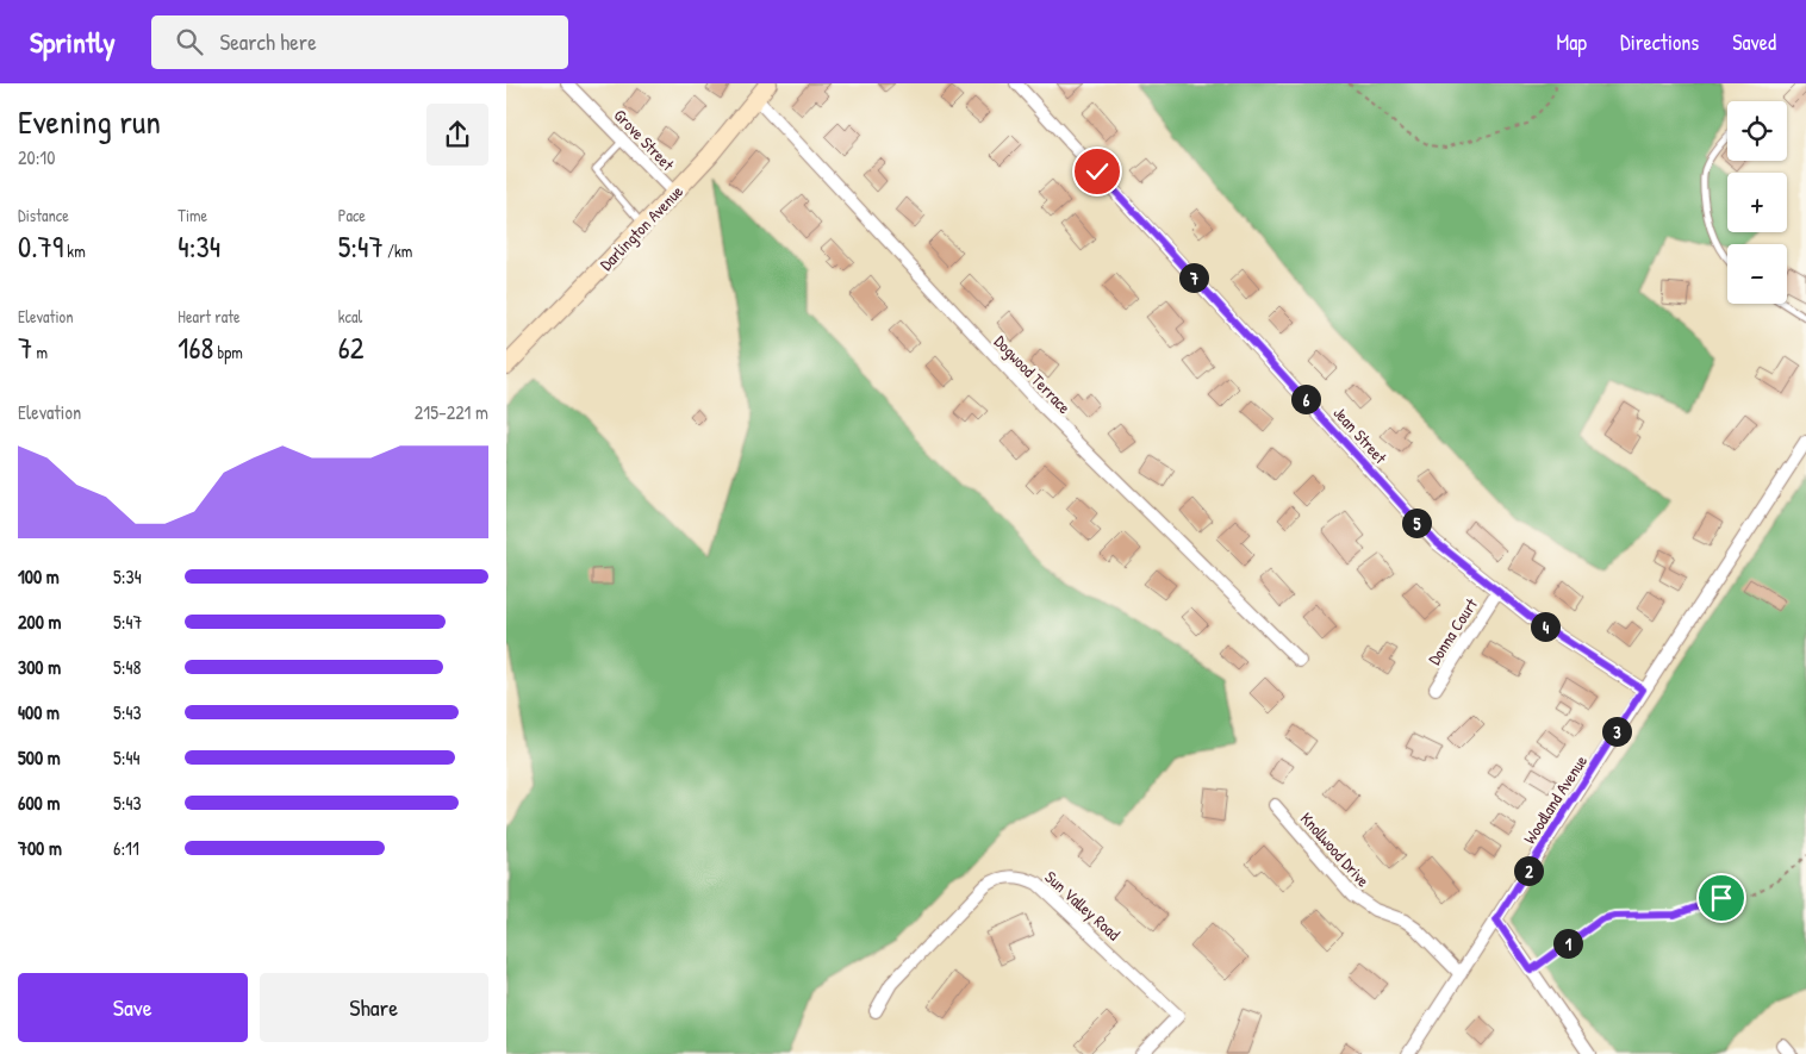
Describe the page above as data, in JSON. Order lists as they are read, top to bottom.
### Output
{
  "streets": {
    "main road": ["Darlington Avenue"],
    "street": [
      "Grove Street",
      "Dogwood Terrace",
      "Jean Street",
      "Donna Court",
      "Woodland Avenue",
      "Knollwood Drive",
      "Sun Valley Road"
    ]
  },
  "crossings": [
    ["Grove Street", "Darlington Avenue"],
    ["Darlington Avenue", "Dogwood Terrace"],
    ["Jean Street", "Donna Court"],
    ["Jean Street", "Woodland Avenue"],
    ["Woodland Avenue", "Knollwood Drive"]
  ],
  "page": {
    "header": "Sprintly",
    "search": "Search here",
    "nav": ["Map", "Directions", "Saved"],
    "heading": ["Evening run", "20:10"],
    "map_buttons": ["+", "−"],
    "stats": [
      ["Distance", "0.79 km"],
      ["Time", "4:34"],
      ["Pace", "5:47 /km"],
      ["Elevation", "7 m"],
      ["Heart rate", "168 bpm"],
      ["kcal", "62"]
    ],
    "pins": [
      "7",
      "6",
      "5",
      "4",
      "3",
      "2",
      "1"
    ],
    "chart": ["Elevation", "215–221 m"],
    "list": [
      {
        "name": "100 m",
        "note": "5:34"
      },
      {
        "name": "200 m",
        "note": "5:47"
      },
      {
        "name": "300 m",
        "note": "5:48"
      },
      {
        "name": "400 m",
        "note": "5:43"
      },
      {
        "name": "500 m",
        "note": "5:44"
      },
      {
        "name": "600 m",
        "note": "5:43"
      },
      {
        "name": "700 m",
        "note": "6:11"
      }
    ],
    "buttons": ["Save", "Share"]
  }
}
